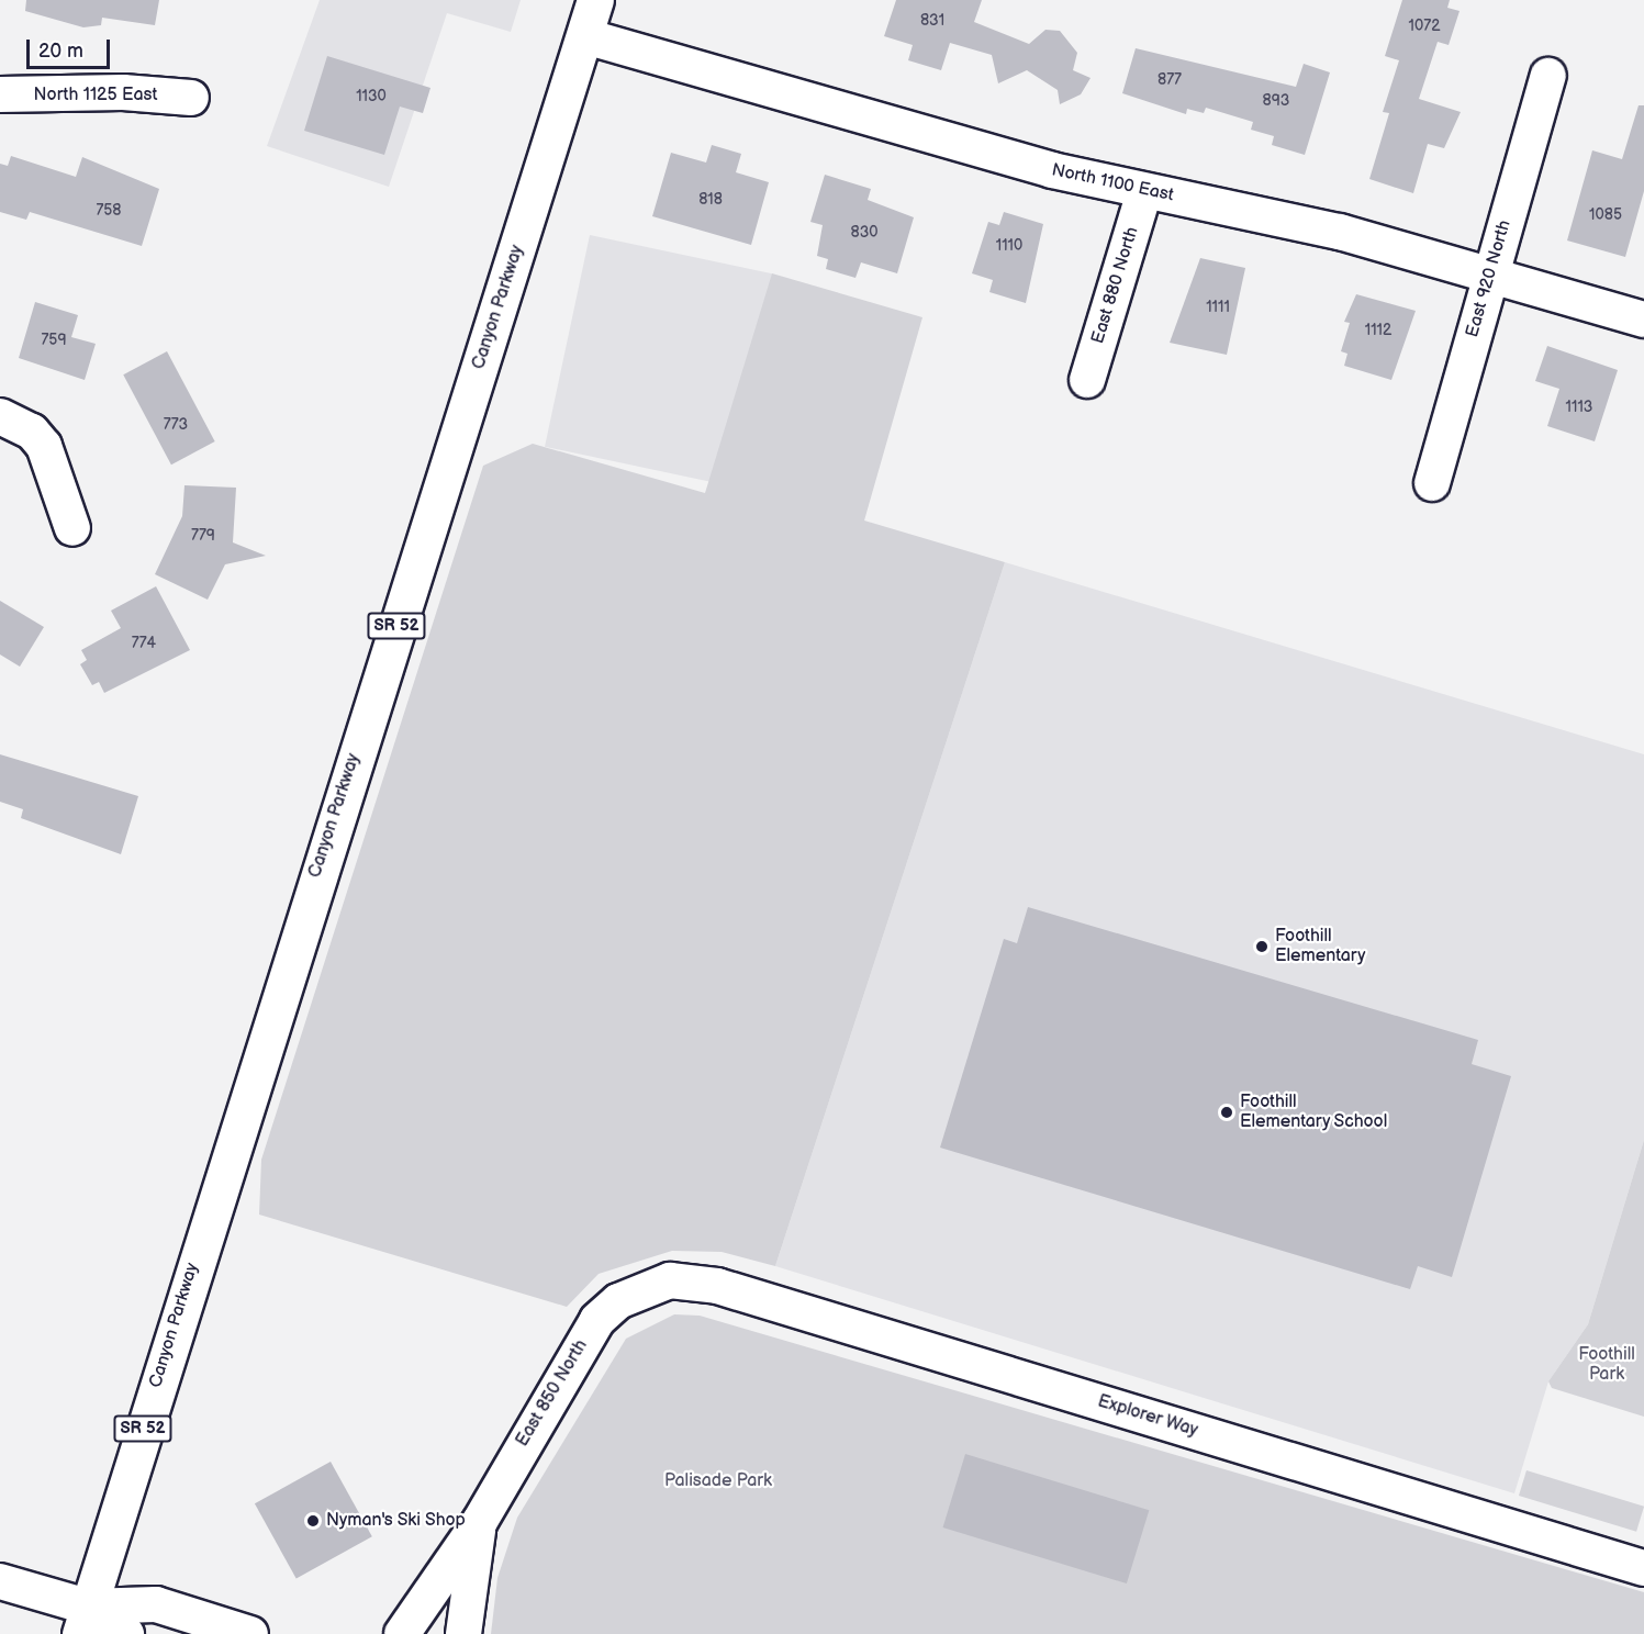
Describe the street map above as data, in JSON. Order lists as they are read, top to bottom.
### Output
{
  "streets": {
    "highway": ["Canyon Parkway", "SR 52"],
    "street": [
      "North 1125 East",
      "North 1100 East",
      "East 920 North",
      "East 880 North",
      "East 850 North",
      "Explorer Way"
    ]
  },
  "crossings": [
    ["North 1100 East", "East 920 North"],
    ["North 1100 East", "East 880 North"],
    ["North 1100 East", "Canyon Parkway"],
    ["East 850 North", "Explorer Way"]
  ],
  "parks": ["Foothill Park", "Palisade Park"],
  "places": ["Foothill Elementary", "Foothill Elementary School", "Nyman's Ski Shop"],
  "house_numbers": [
    "831",
    "1072",
    "877",
    "1130",
    "893",
    "818",
    "758",
    "1085",
    "830",
    "1110",
    "1111",
    "1112",
    "759",
    "1113",
    "773",
    "779",
    "774"
  ],
  "scale_bar": "20 m"
}
